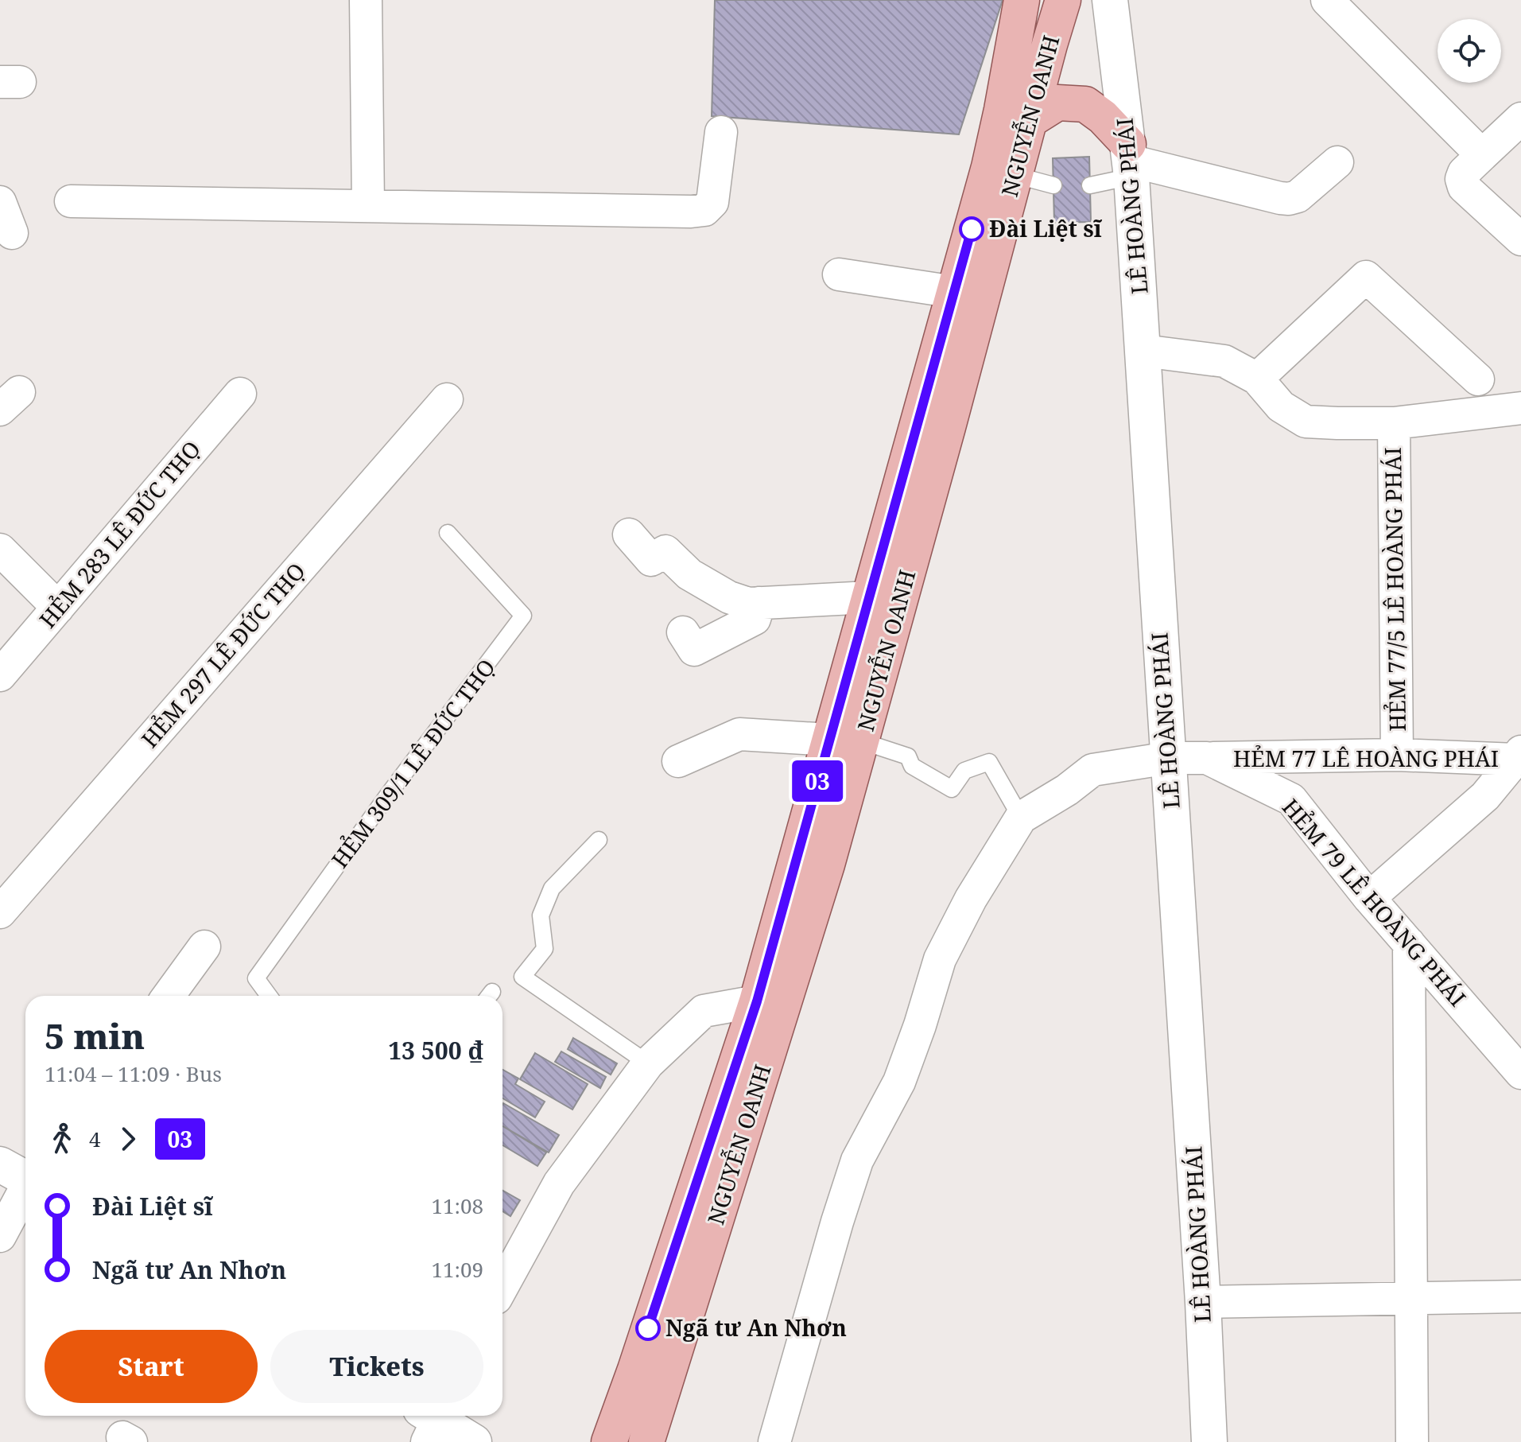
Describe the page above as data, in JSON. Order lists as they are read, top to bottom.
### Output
{
  "streets": {
    "main road": ["NGUYỄN OANH"],
    "street": [
      "LÊ HOÀNG PHÁI",
      "HẺM 283 LÊ ĐỨC THỌ",
      "HẺM 77/5 LÊ HOÀNG PHÁI",
      "HẺM 297 LÊ ĐỨC THỌ",
      "HẺM 77 LÊ HOÀNG PHÁI",
      "HẺM 79 LÊ HOÀNG PHÁI"
    ],
    "lane": ["HẺM 309/1 LÊ ĐỨC THỌ"]
  },
  "crossings": [
    ["LÊ HOÀNG PHÁI", "HẺM 79 LÊ HOÀNG PHÁI"],
    ["HẺM 77/5 LÊ HOÀNG PHÁI", "HẺM 77 LÊ HOÀNG PHÁI"],
    ["HẺM 77 LÊ HOÀNG PHÁI", "HẺM 79 LÊ HOÀNG PHÁI"]
  ],
  "places": ["Đài Liệt sĩ", "Ngã tư An Nhơn"],
  "lines": ["bus line 03"],
  "page": {
    "on_map": "03",
    "heading": ["5 min", "11:04 – 11:09 · Bus", "13 500 ₫"],
    "legs": ["4", "03"],
    "list": [
      {
        "name": "Đài Liệt sĩ",
        "value": "11:08"
      },
      {
        "name": "Ngã tư An Nhơn",
        "value": "11:09"
      }
    ],
    "buttons": ["Start", "Tickets"]
  }
}
